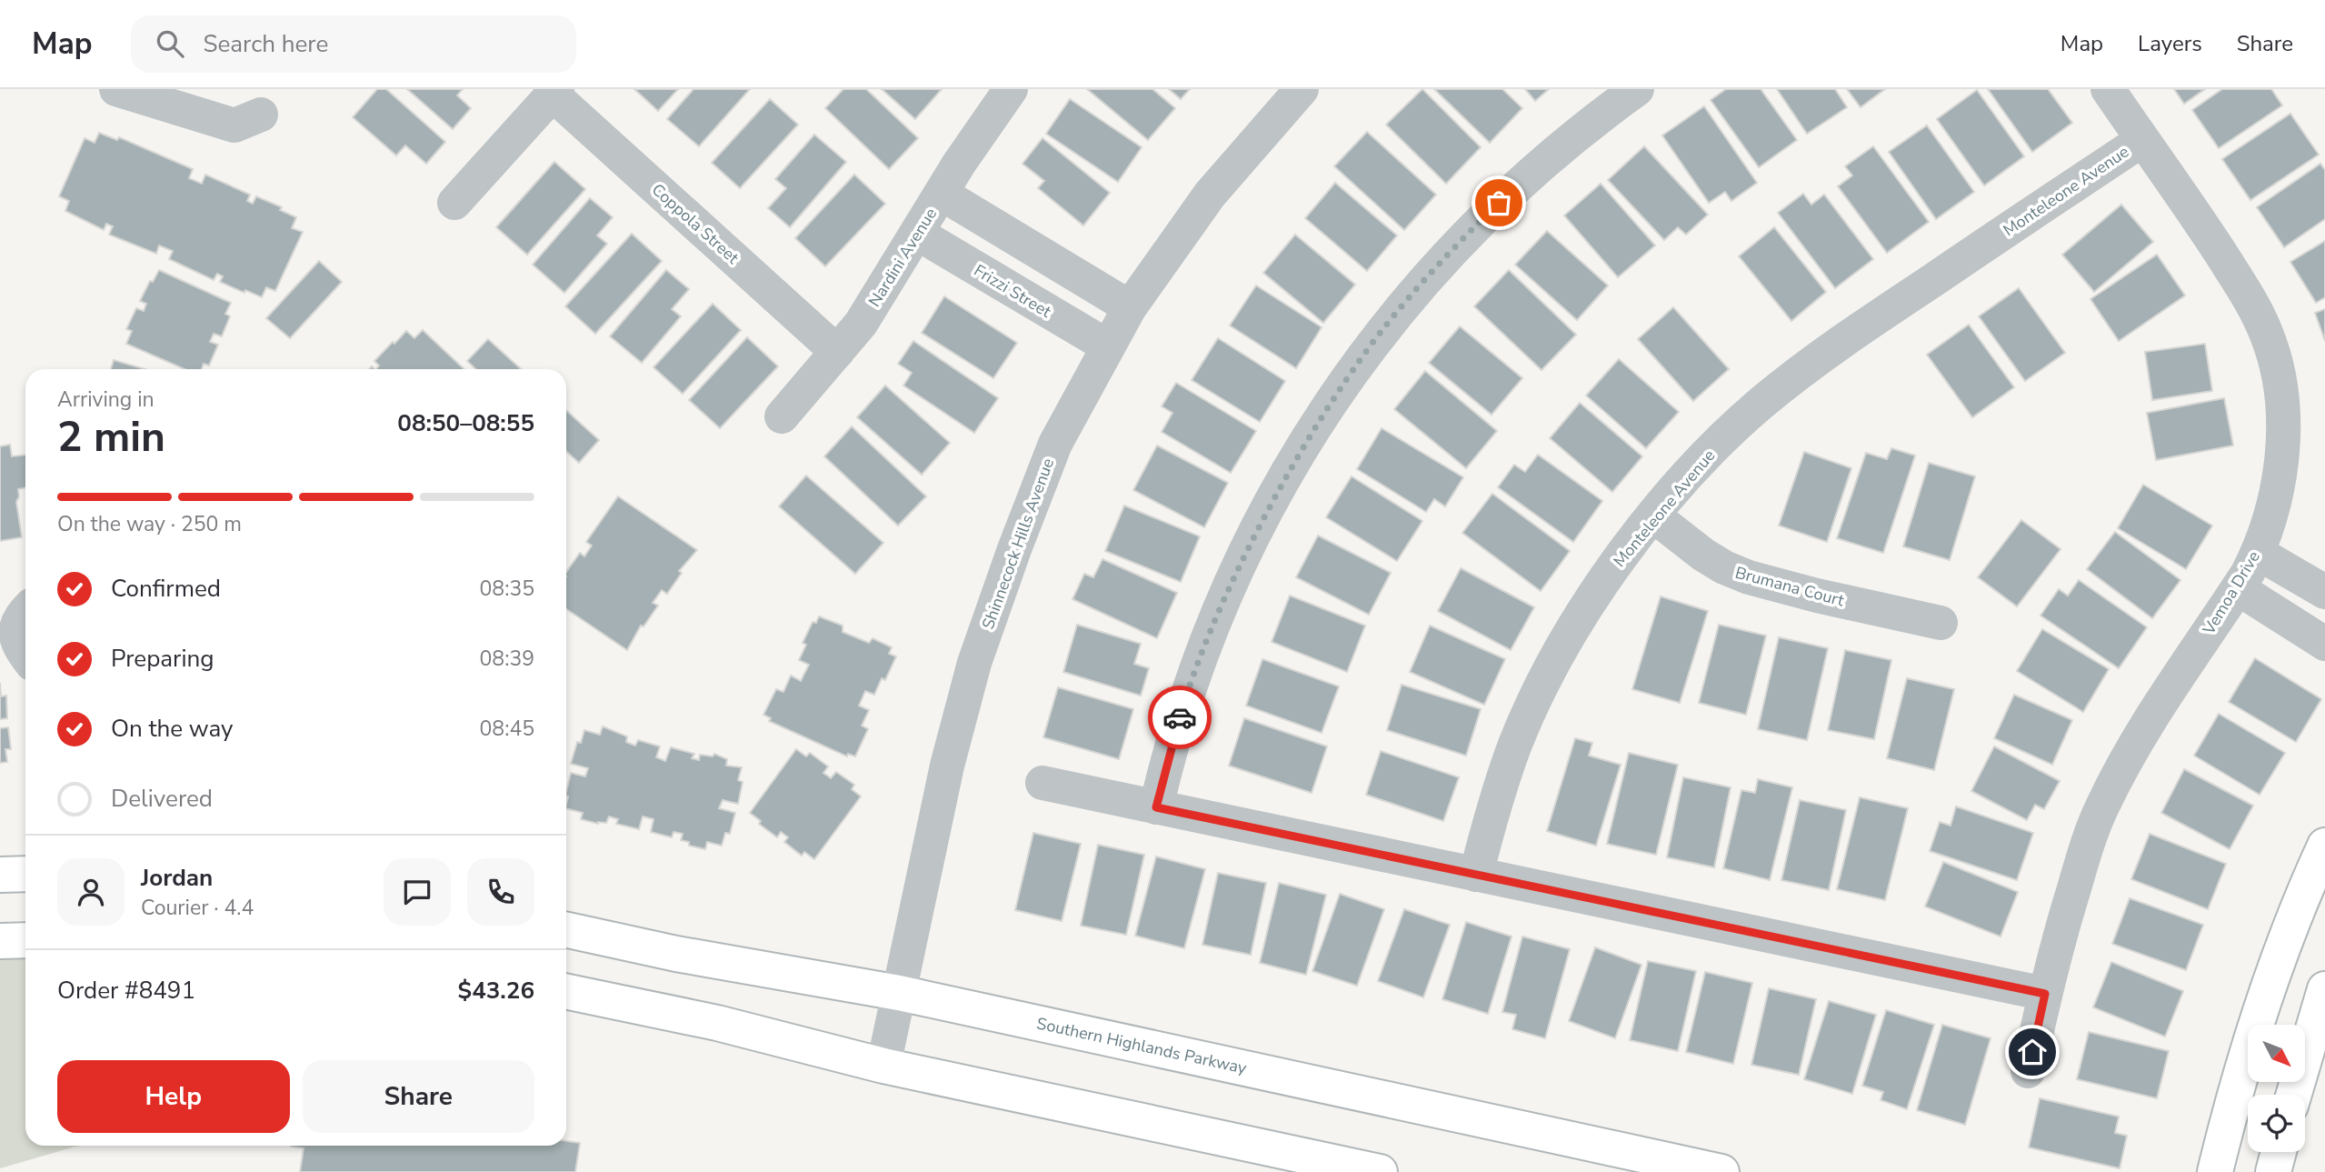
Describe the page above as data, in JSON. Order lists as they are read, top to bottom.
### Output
{
  "streets": {
    "main road": ["Southern Highlands Parkway"],
    "street": [
      "Monteleone Avenue",
      "Coppola Street",
      "Nardini Avenue",
      "Frizzi Street",
      "Shinnecock Hills Avenue",
      "Brumana Court",
      "Vemoa Drive"
    ]
  },
  "crossings": [
    ["Monteleone Avenue", "Brumana Court"],
    ["Monteleone Avenue", "Vemoa Drive"],
    ["Coppola Street", "Nardini Avenue"],
    ["Nardini Avenue", "Frizzi Street"],
    ["Frizzi Street", "Shinnecock Hills Avenue"],
    ["Shinnecock Hills Avenue", "Southern Highlands Parkway"]
  ],
  "north": "bottom right",
  "page": {
    "header": "Map",
    "search": "Search here",
    "nav": ["Map", "Layers", "Share"],
    "heading": ["2 min", "Arriving in", "08:50–08:55"],
    "panel": [
      "Jordan",
      "Courier · 4.4",
      "Order #8491",
      "$43.26"
    ],
    "bar": "On the way · 250 m",
    "list": [
      ["Confirmed", "08:35"],
      ["Preparing", "08:39"],
      ["On the way", "08:45"],
      "Delivered"
    ],
    "buttons": ["Help", "Share"]
  }
}
